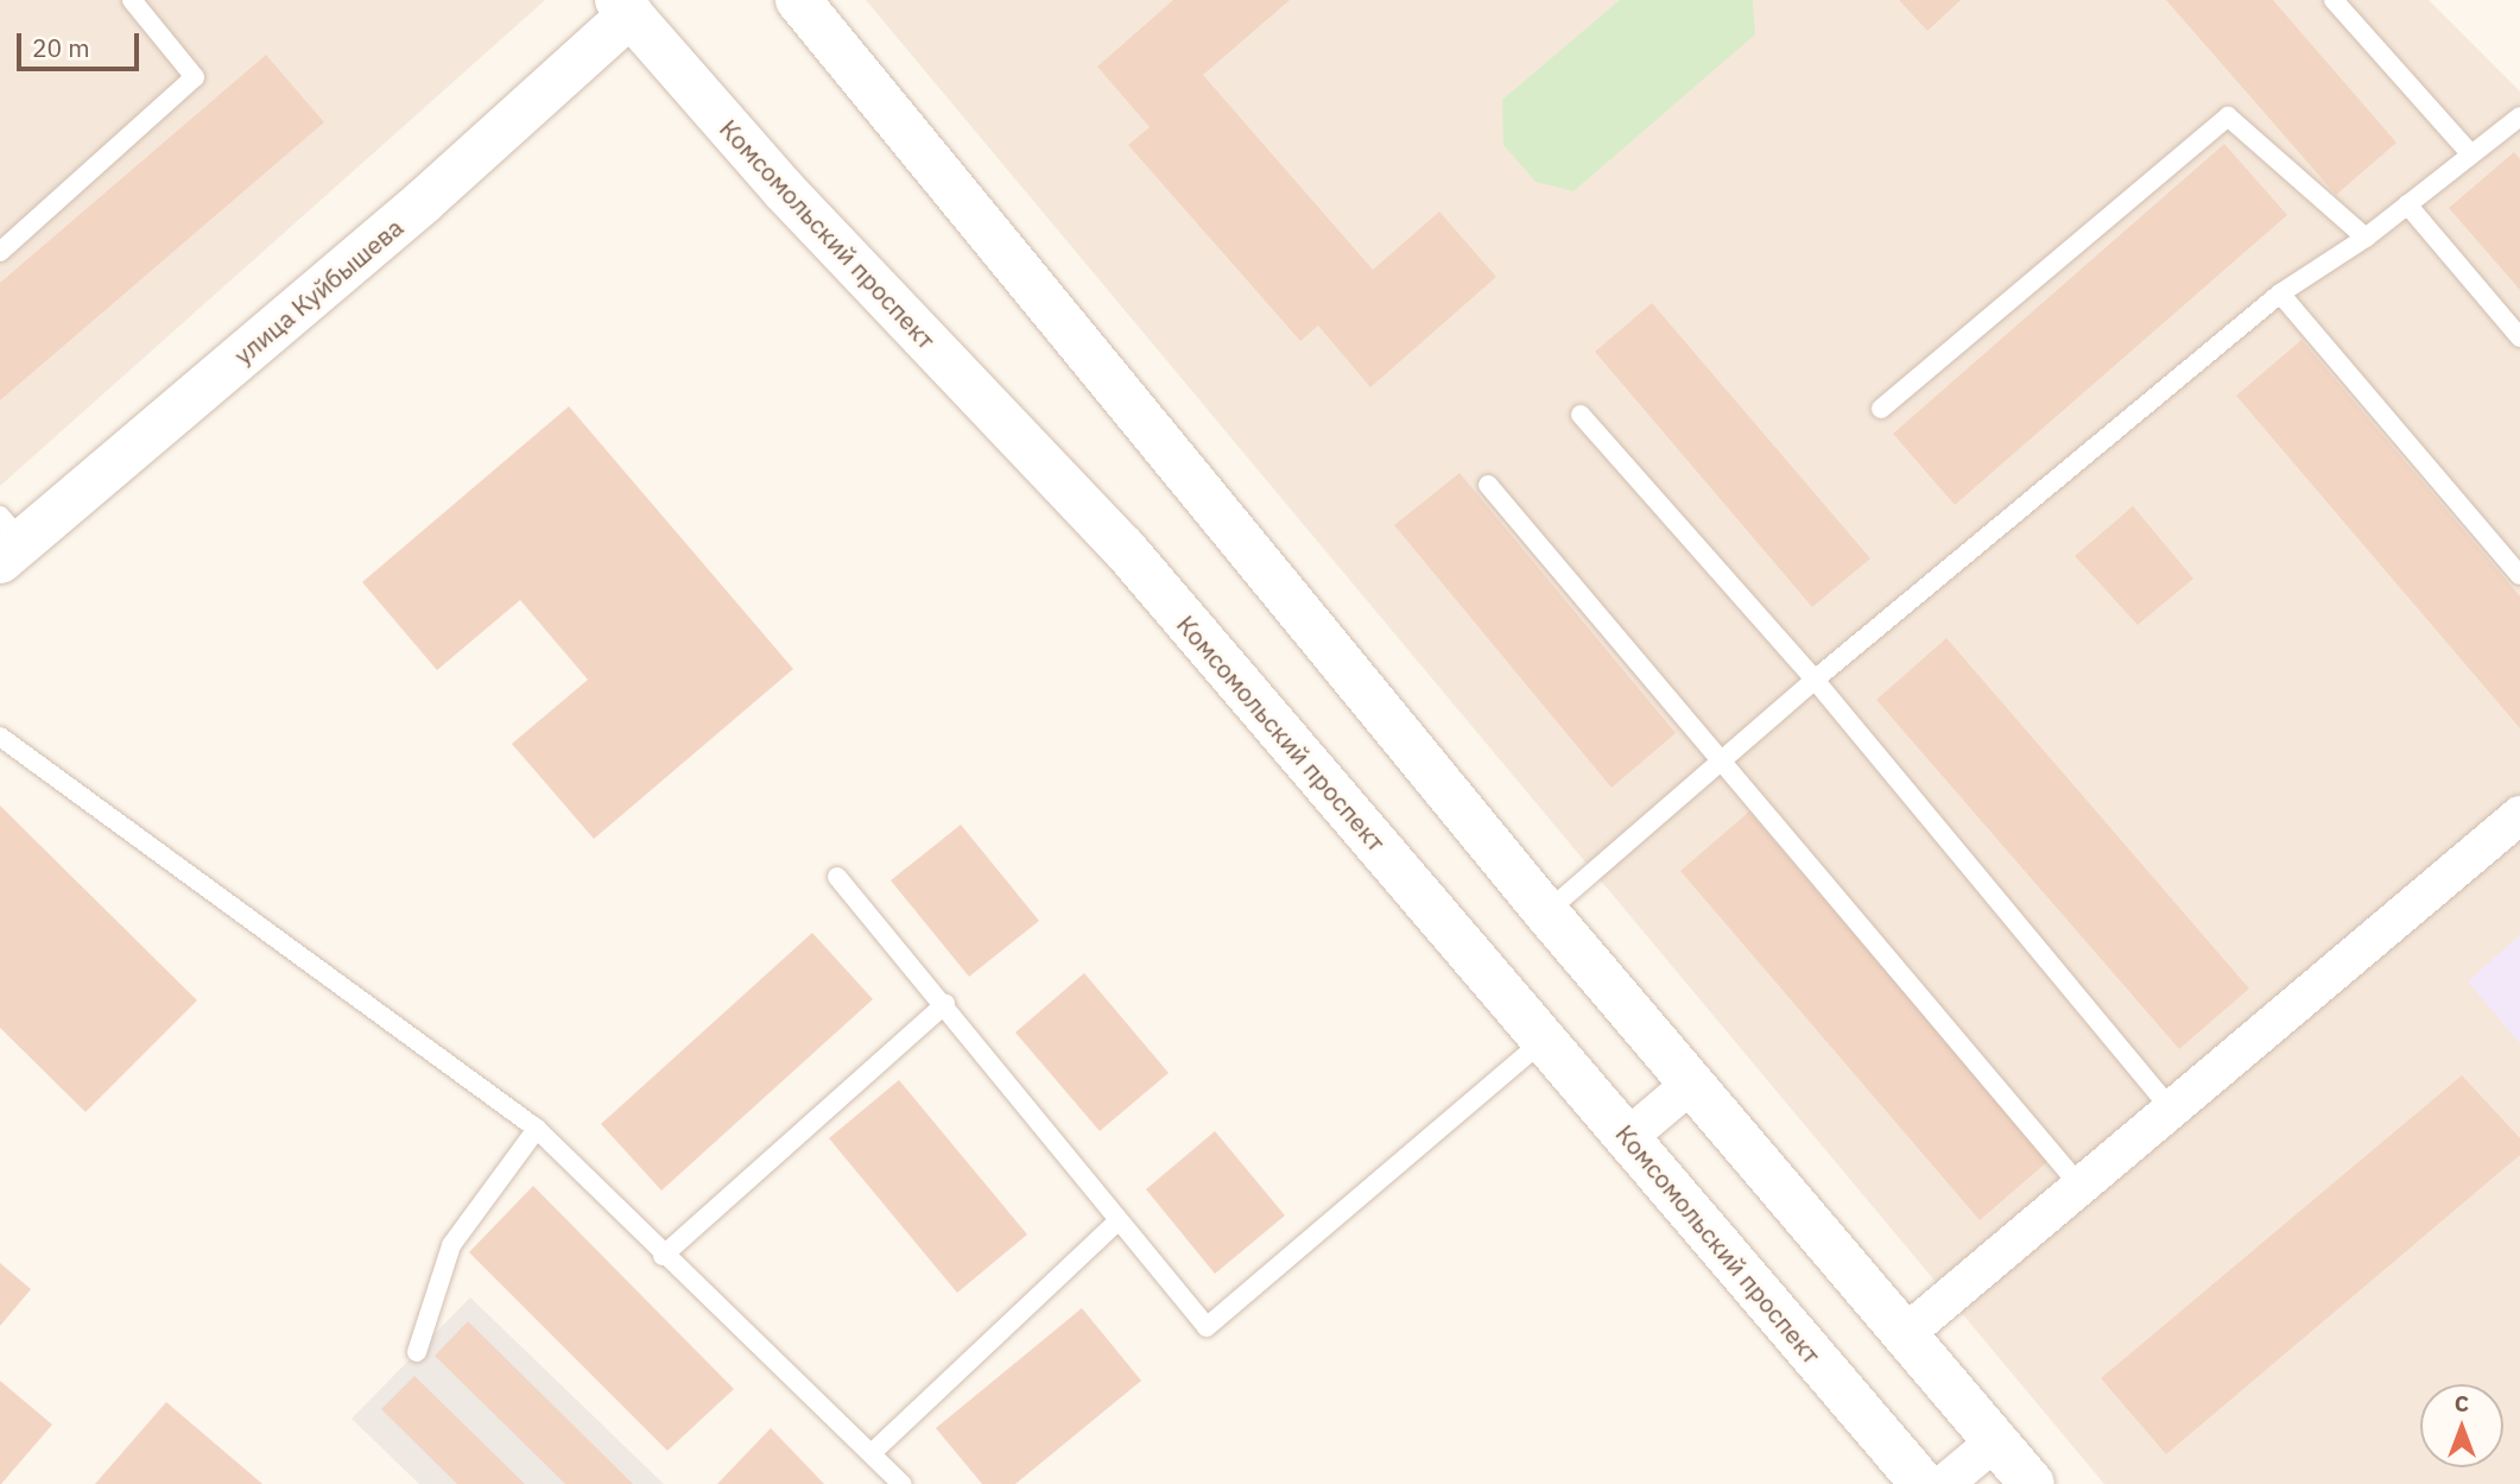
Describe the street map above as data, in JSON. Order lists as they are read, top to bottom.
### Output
{
  "streets": {
    "main road": ["Комсомольский проспект", "улица Куйбышева"]
  },
  "crossings": [
    ["Комсомольский проспект", "улица Куйбышева"]
  ],
  "scale_bar": "20 m",
  "north": "top"
}
